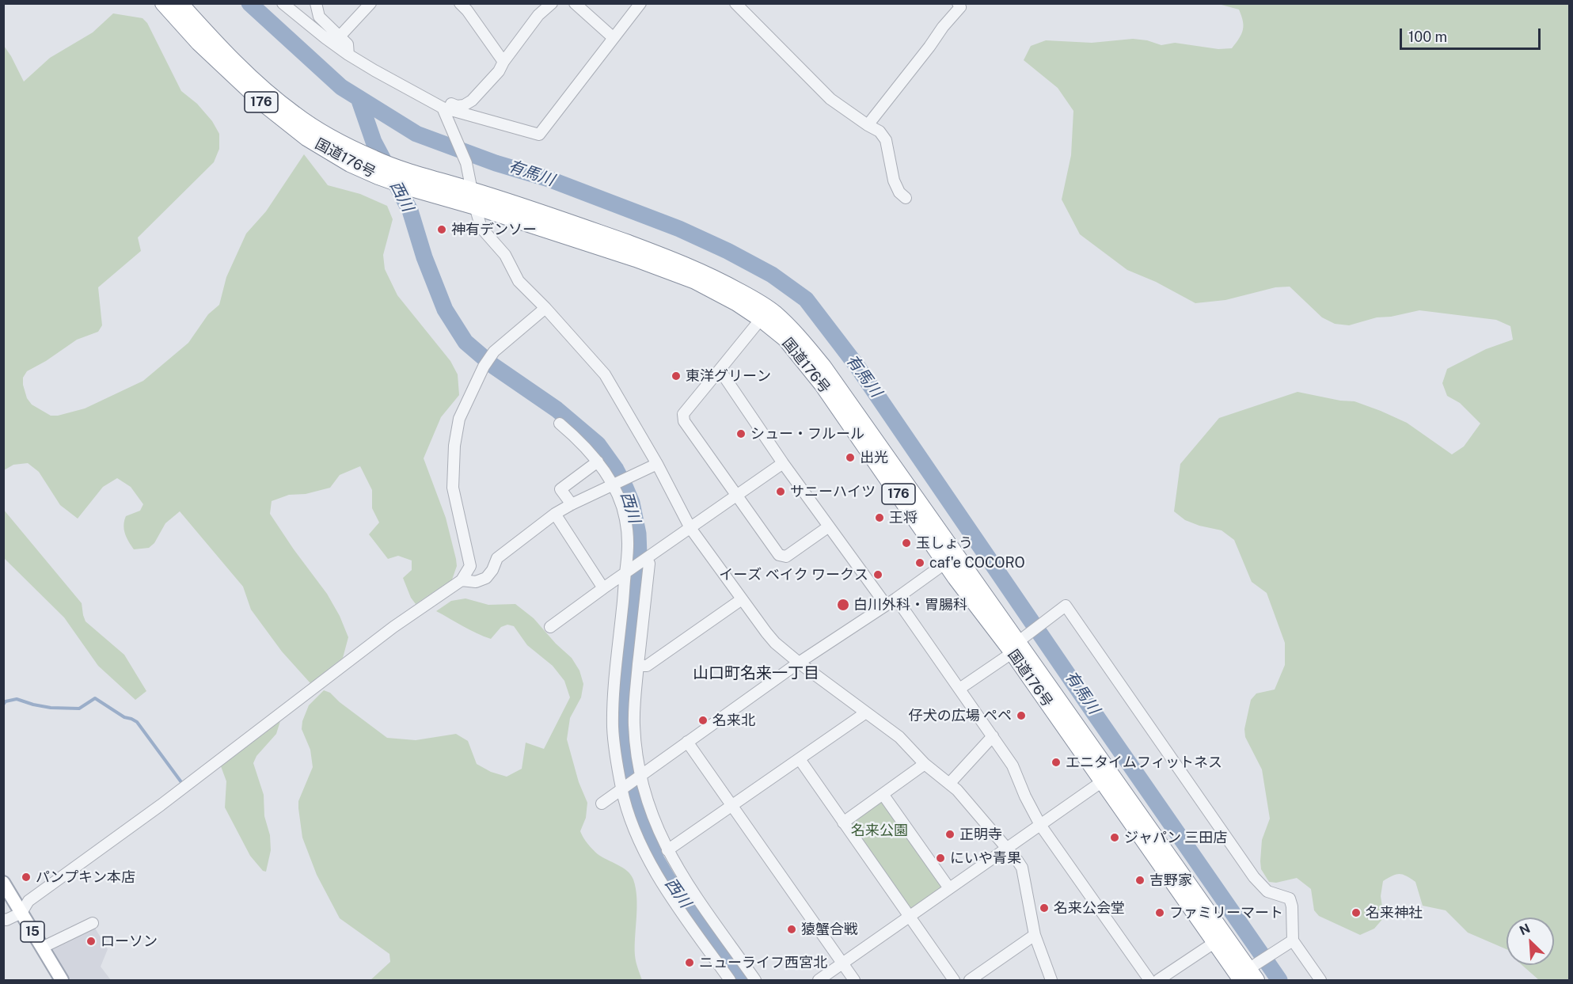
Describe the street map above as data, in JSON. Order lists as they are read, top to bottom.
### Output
{
  "streets": {
    "highway": ["176", "国道176号"],
    "main road": ["15"]
  },
  "districts": ["山口町名来一丁目"],
  "water": ["有馬川", "西川"],
  "parks": ["名来公園"],
  "places": [
    "神有デンソー",
    "東洋グリーン",
    "シュー・フルール",
    "出光",
    "サニーハイツ",
    "王将",
    "玉しょう",
    "caf'e COCORO",
    "イーズ ベイク ワークス",
    "白川外科・胃腸科",
    "仔犬の広場 ペペ",
    "名来北",
    "エニタイムフィットネス",
    "正明寺",
    "ジャパン 三田店",
    "にいや青果",
    "パンプキン本店",
    "吉野家",
    "名来公会堂",
    "ファミリーマート",
    "名来神社",
    "猿蟹合戦",
    "ローソン",
    "ニューライフ西宮北"
  ],
  "scale_bar": "100 m",
  "north": "top left"
}
